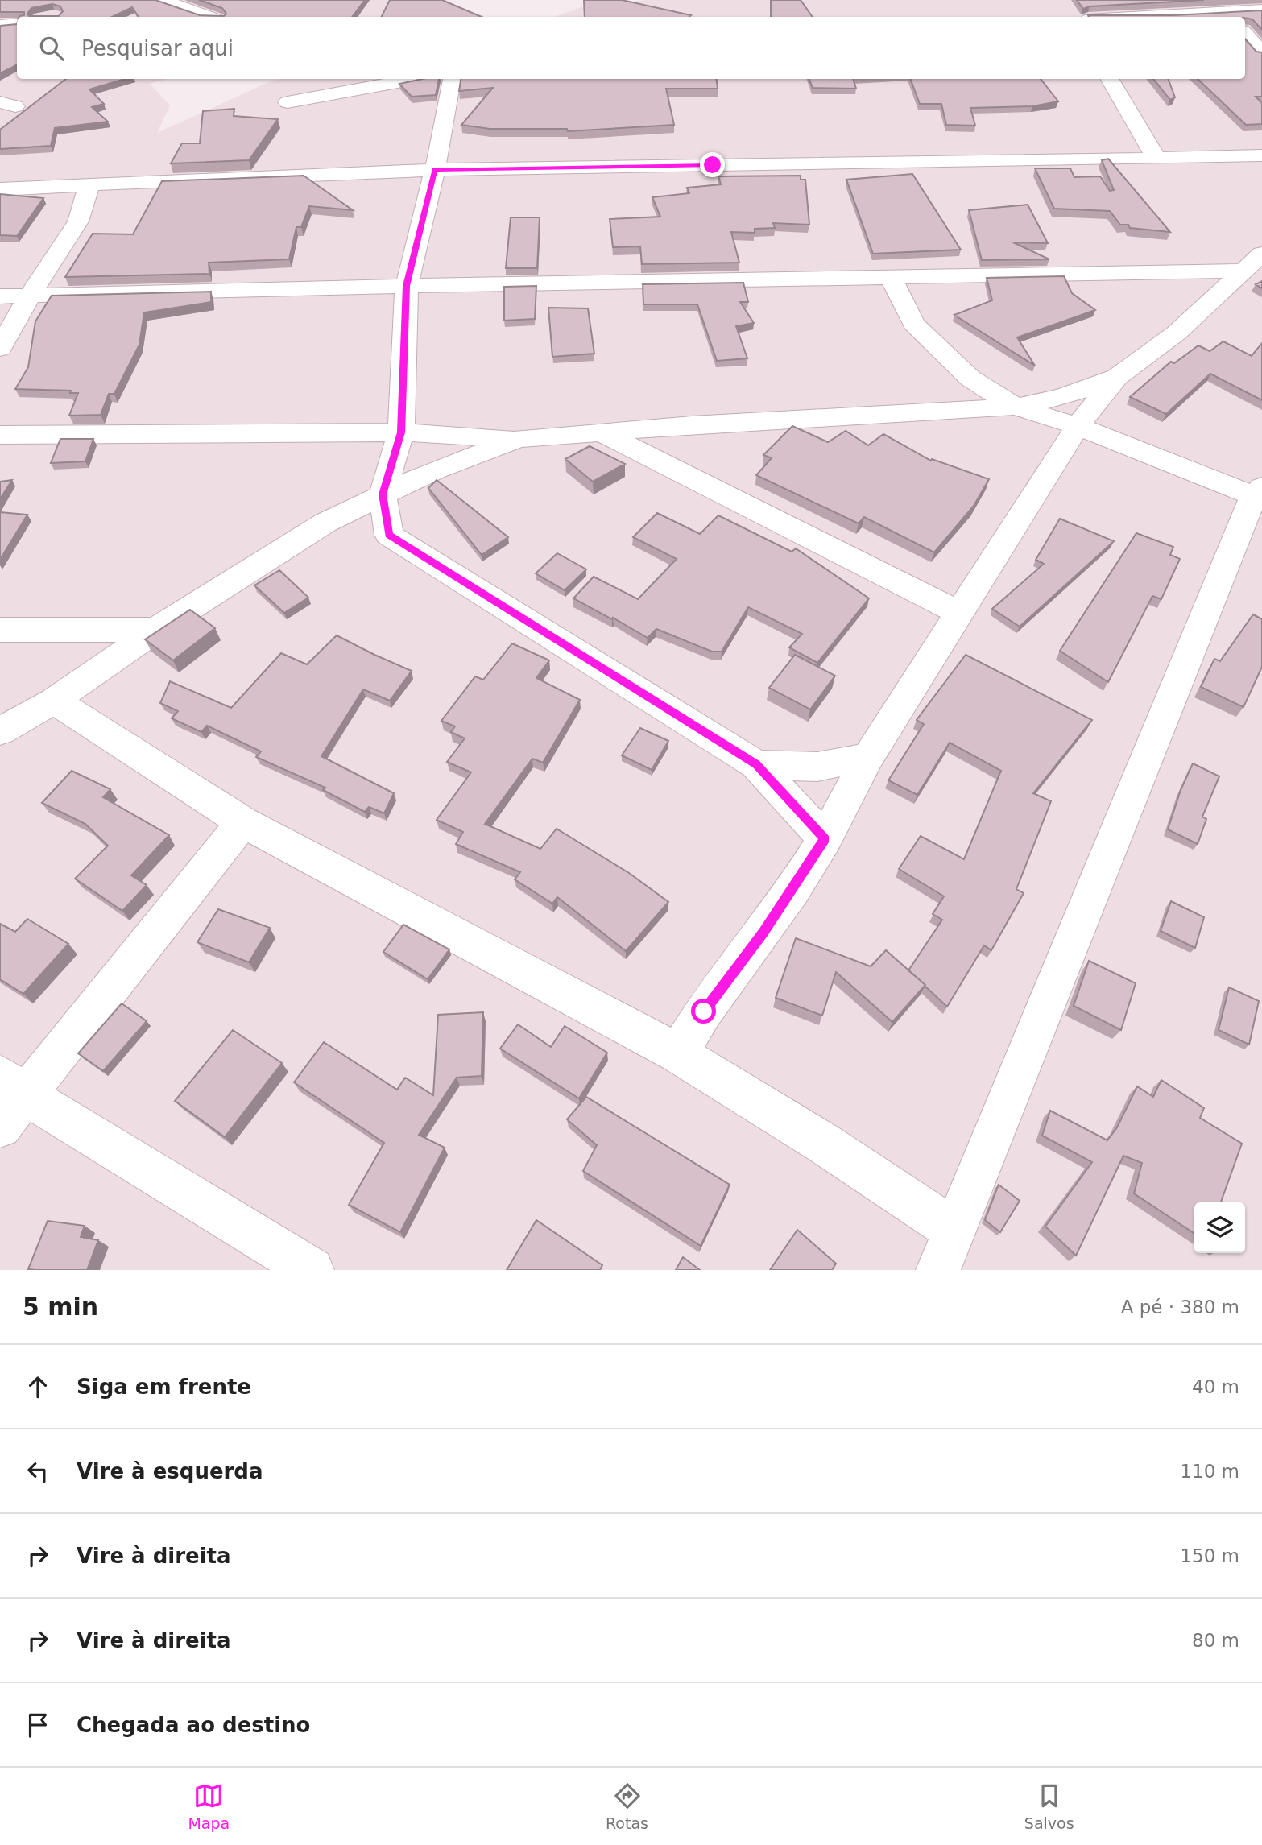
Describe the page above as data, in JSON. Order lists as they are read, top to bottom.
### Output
{
  "page": {
    "search": "Pesquisar aqui",
    "heading": ["5 min", "A pé · 380 m"],
    "list": [
      ["Siga em frente", "40 m"],
      ["Vire à esquerda", "110 m"],
      ["Vire à direita", "150 m"],
      ["Vire à direita", "80 m"],
      "Chegada ao destino"
    ],
    "nav": ["Mapa", "Rotas", "Salvos"]
  }
}
